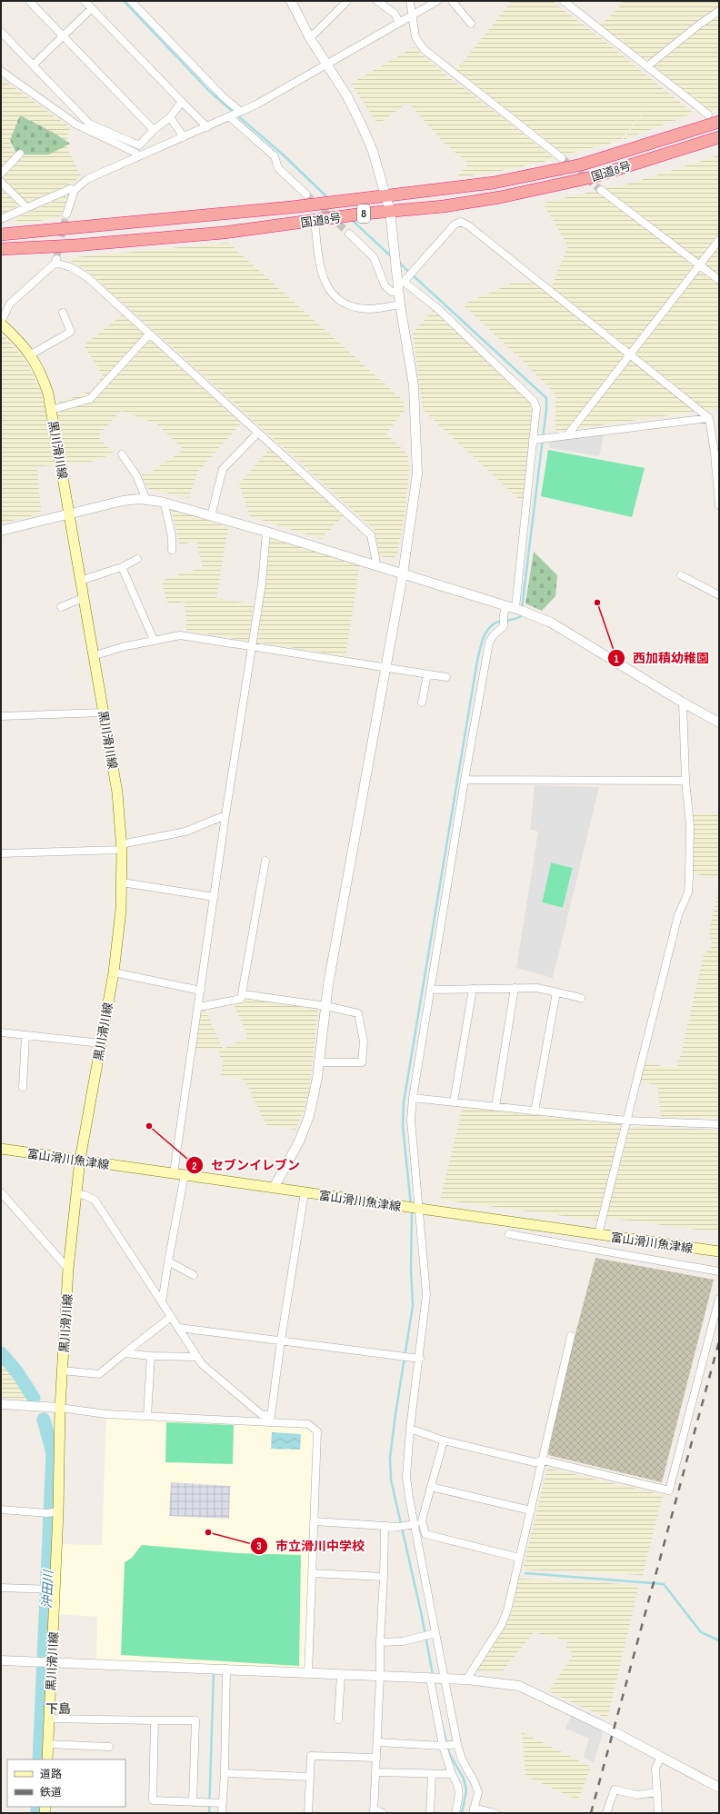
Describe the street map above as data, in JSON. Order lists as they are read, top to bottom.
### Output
{
  "streets": {
    "highway": ["国道8号", "8"],
    "main road": ["黒川滑川線", "富山滑川魚津線"]
  },
  "crossings": [
    ["黒川滑川線", "富山滑川魚津線"]
  ],
  "districts": ["下島"],
  "water": ["沖田川"],
  "places": ["西加積幼稚園", "セブンイレブン", "市立滑川中学校"],
  "legend": ["道路", "鉄道"]
}
